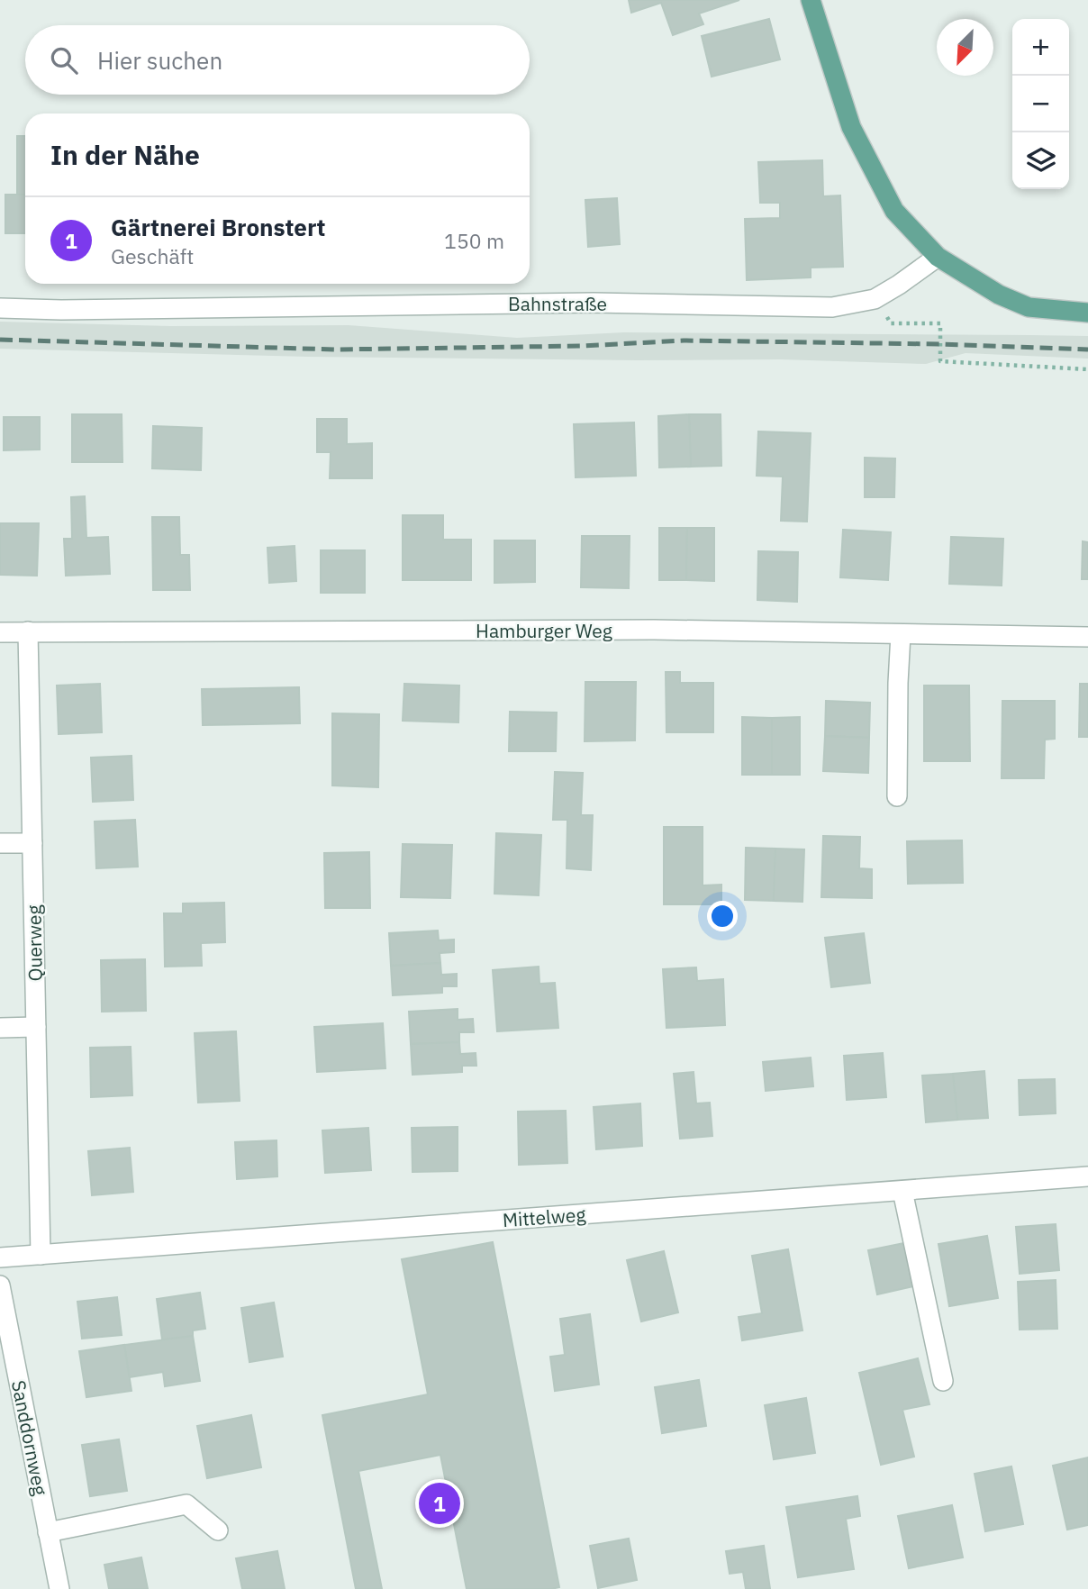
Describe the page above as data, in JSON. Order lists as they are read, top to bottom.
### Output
{
  "streets": {
    "street": [
      "Bahnstraße",
      "Hamburger Weg",
      "Querweg",
      "Mittelweg",
      "Sanddornweg"
    ]
  },
  "crossings": [
    ["Hamburger Weg", "Querweg"],
    ["Querweg", "Mittelweg"]
  ],
  "north": "bottom left",
  "page": {
    "map_buttons": ["+", "−"],
    "search": "Hier suchen",
    "heading": "In der Nähe",
    "list": [
      {
        "mark": "1",
        "name": "Gärtnerei Bronstert",
        "note": "Geschäft",
        "value": "150 m"
      }
    ],
    "pins": "1"
  }
}
